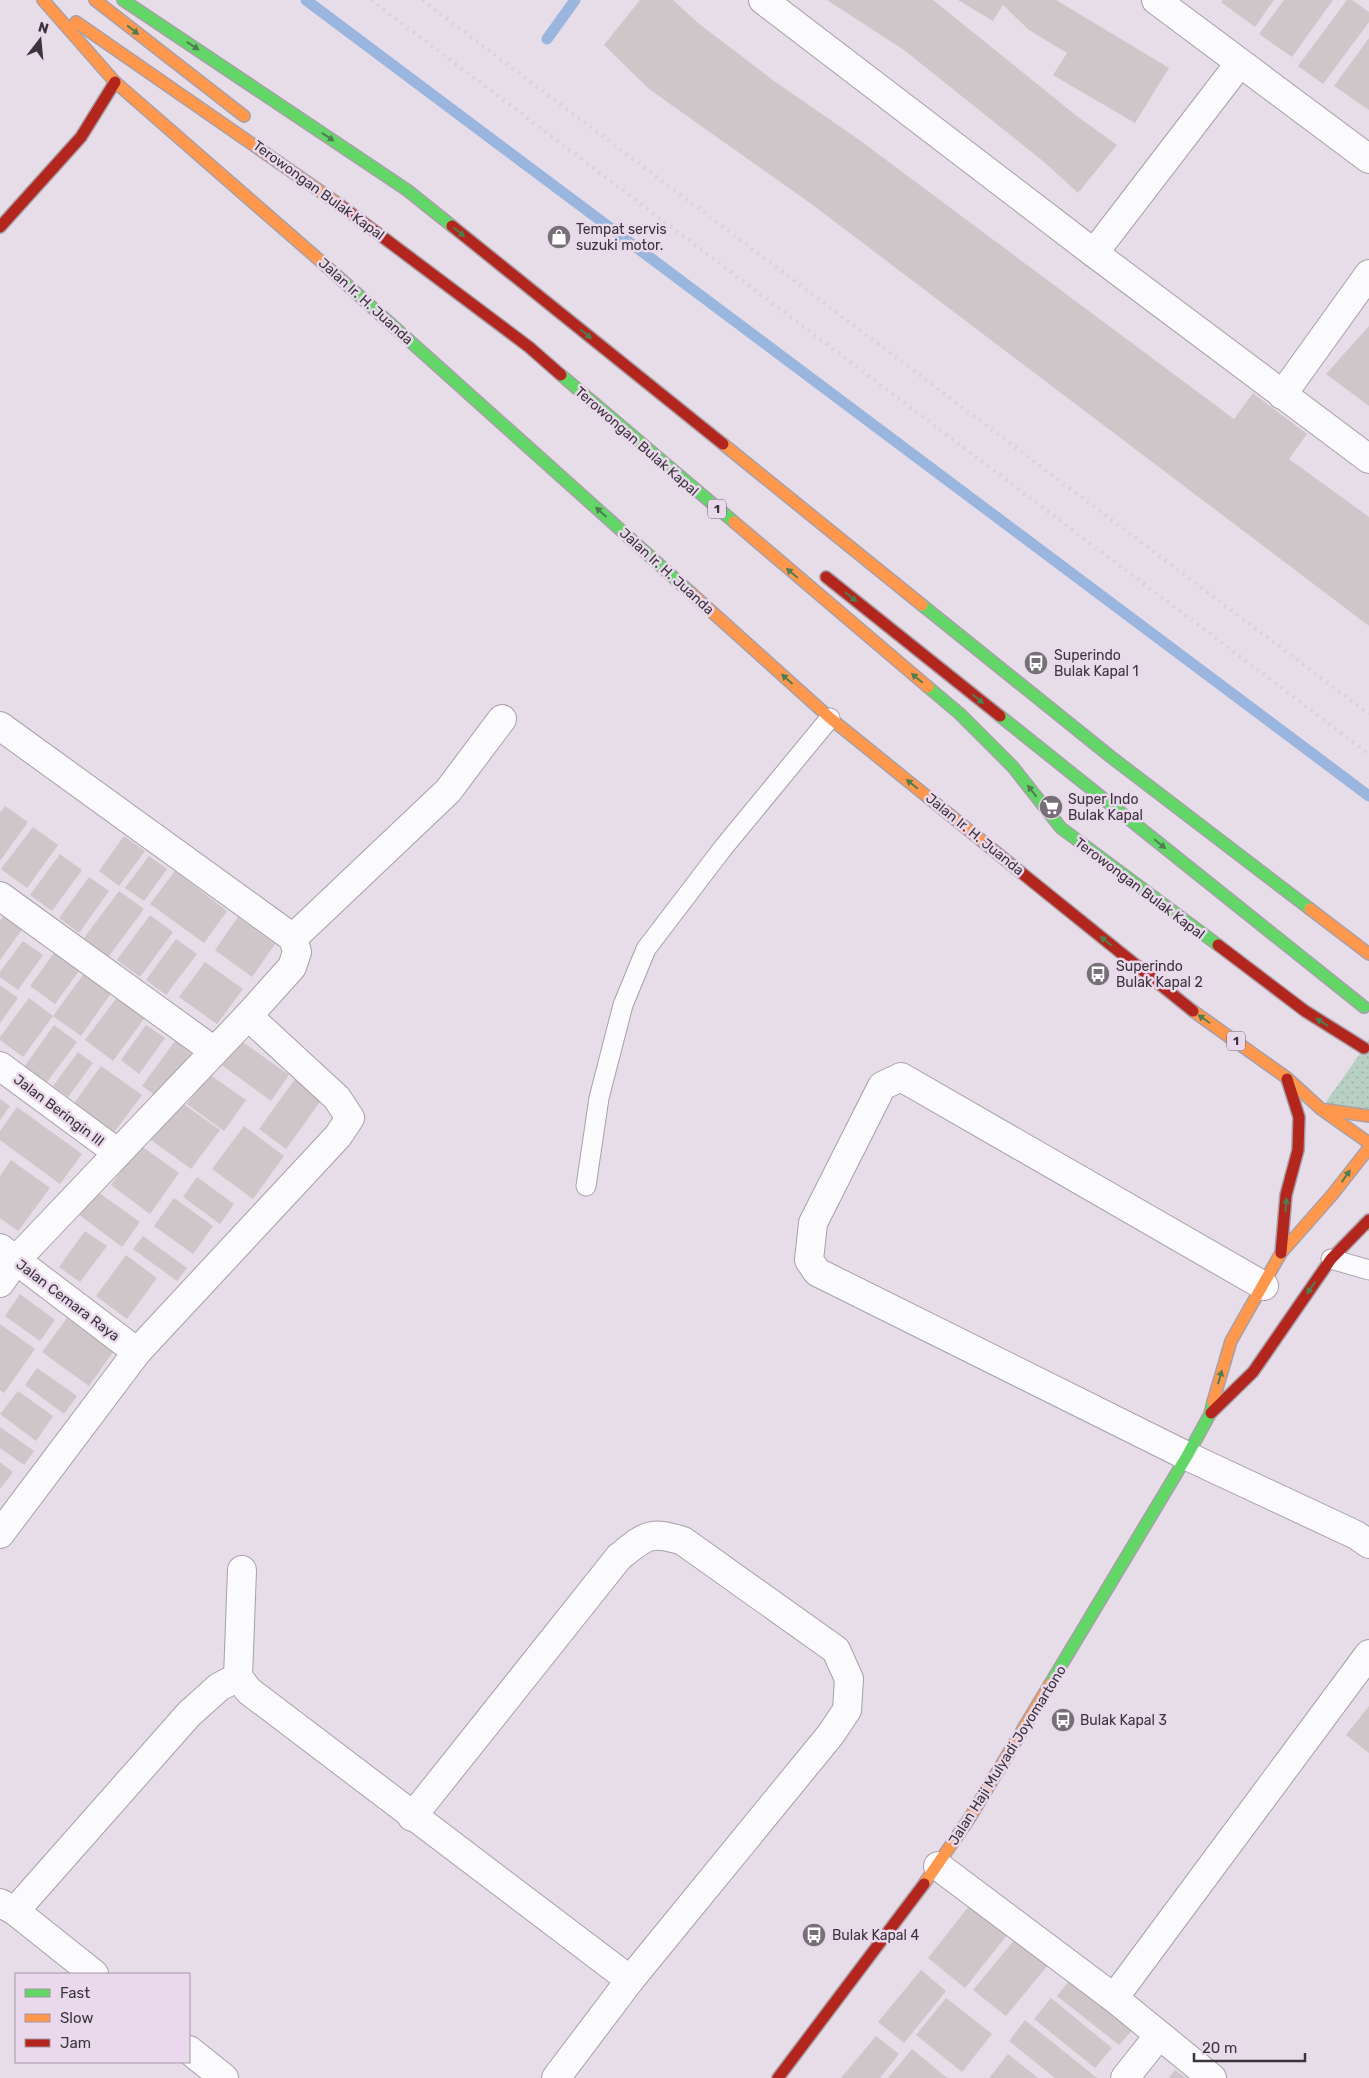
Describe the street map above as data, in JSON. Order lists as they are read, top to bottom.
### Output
{
  "streets": {
    "main road": [
      "Terowongan Bulak Kapal",
      "Jalan Ir. H. Juanda",
      "1",
      "Jalan Haji Mulyadi Joyomartono"
    ],
    "street": ["Jalan Beringin III", "Jalan Cemara Raya"]
  },
  "crossings": [
    ["Terowongan Bulak Kapal", "Jalan Ir. H. Juanda"],
    ["Jalan Ir. H. Juanda", "1"]
  ],
  "one_way": ["Jalan Ir. H. Juanda"],
  "places": {
    "shop": ["Tempat servis suzuki motor."],
    "bus stop": [
      "Superindo Bulak Kapal 1",
      "Superindo Bulak Kapal 2",
      "Bulak Kapal 3",
      "Bulak Kapal 4"
    ],
    "supermarket": ["Super Indo Bulak Kapal"]
  },
  "legend": ["Fast", "Slow", "Jam"],
  "scale_bar": "20 m",
  "north": "top"
}
